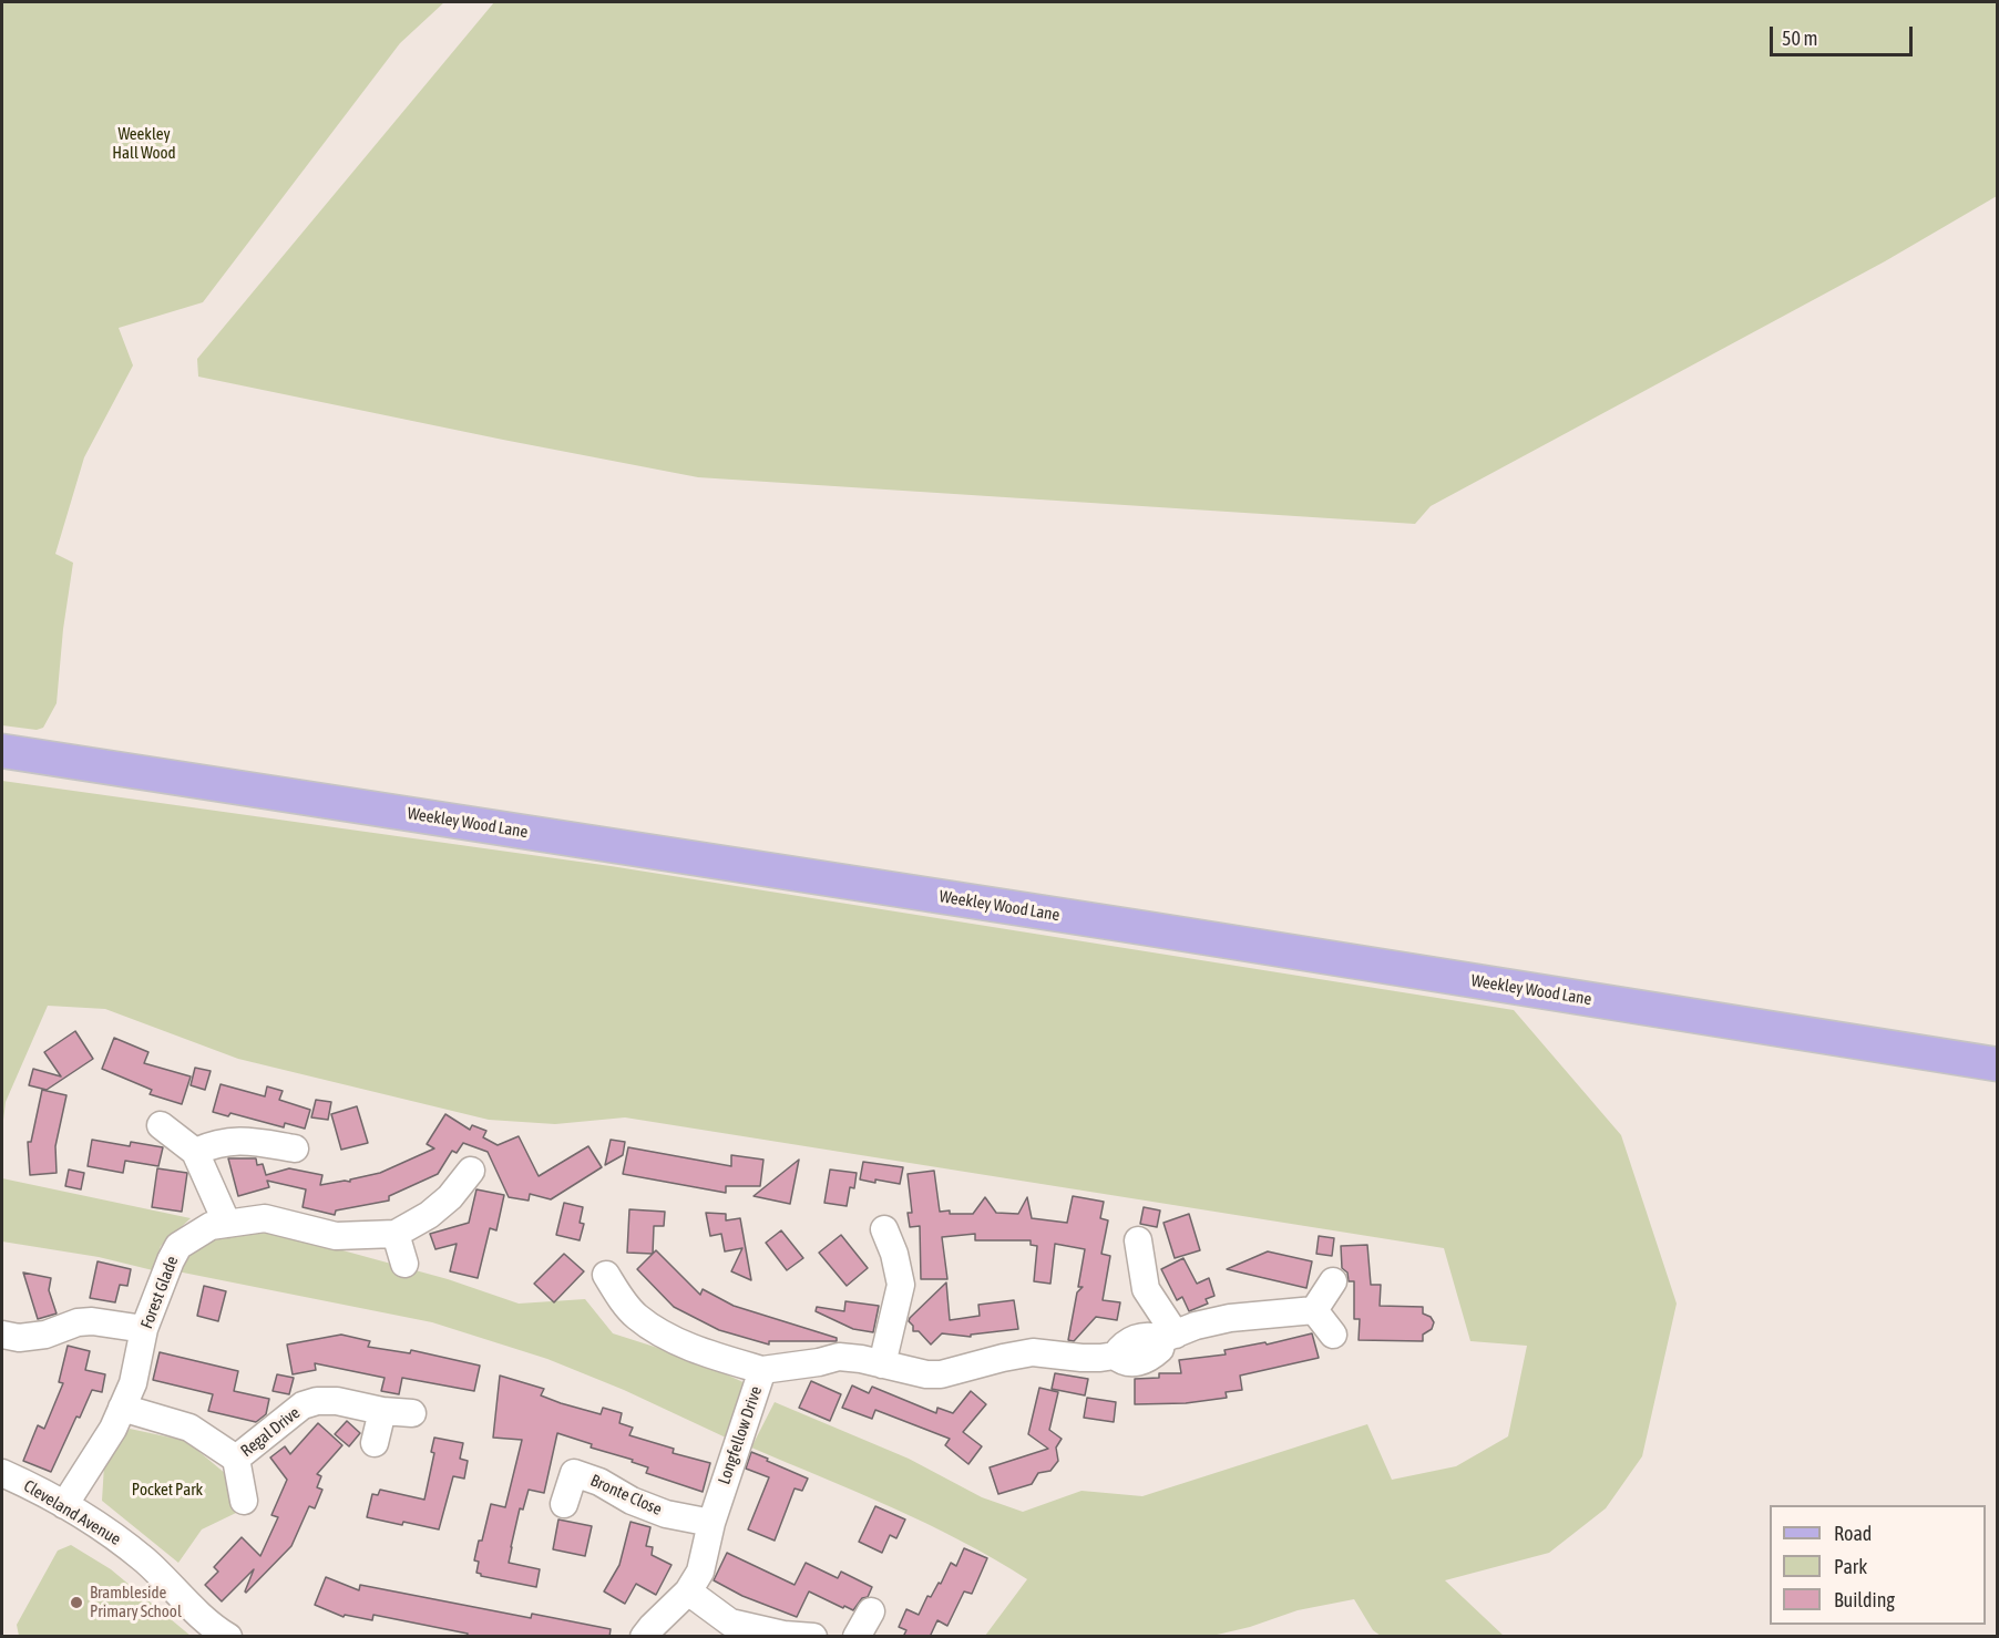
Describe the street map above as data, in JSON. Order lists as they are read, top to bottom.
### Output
{
  "streets": {
    "main road": ["Weekley Wood Lane"],
    "street": [
      "Forest Glade",
      "Regal Drive",
      "Longfellow Drive",
      "Bronte Close",
      "Cleveland Avenue"
    ]
  },
  "crossings": [
    ["Forest Glade", "Regal Drive"],
    ["Forest Glade", "Cleveland Avenue"],
    ["Longfellow Drive", "Bronte Close"]
  ],
  "parks": ["Weekley Hall Wood", "Pocket Park"],
  "places": ["Brambleside Primary School"],
  "legend": ["Road", "Park", "Building"],
  "scale_bar": "50 m"
}
